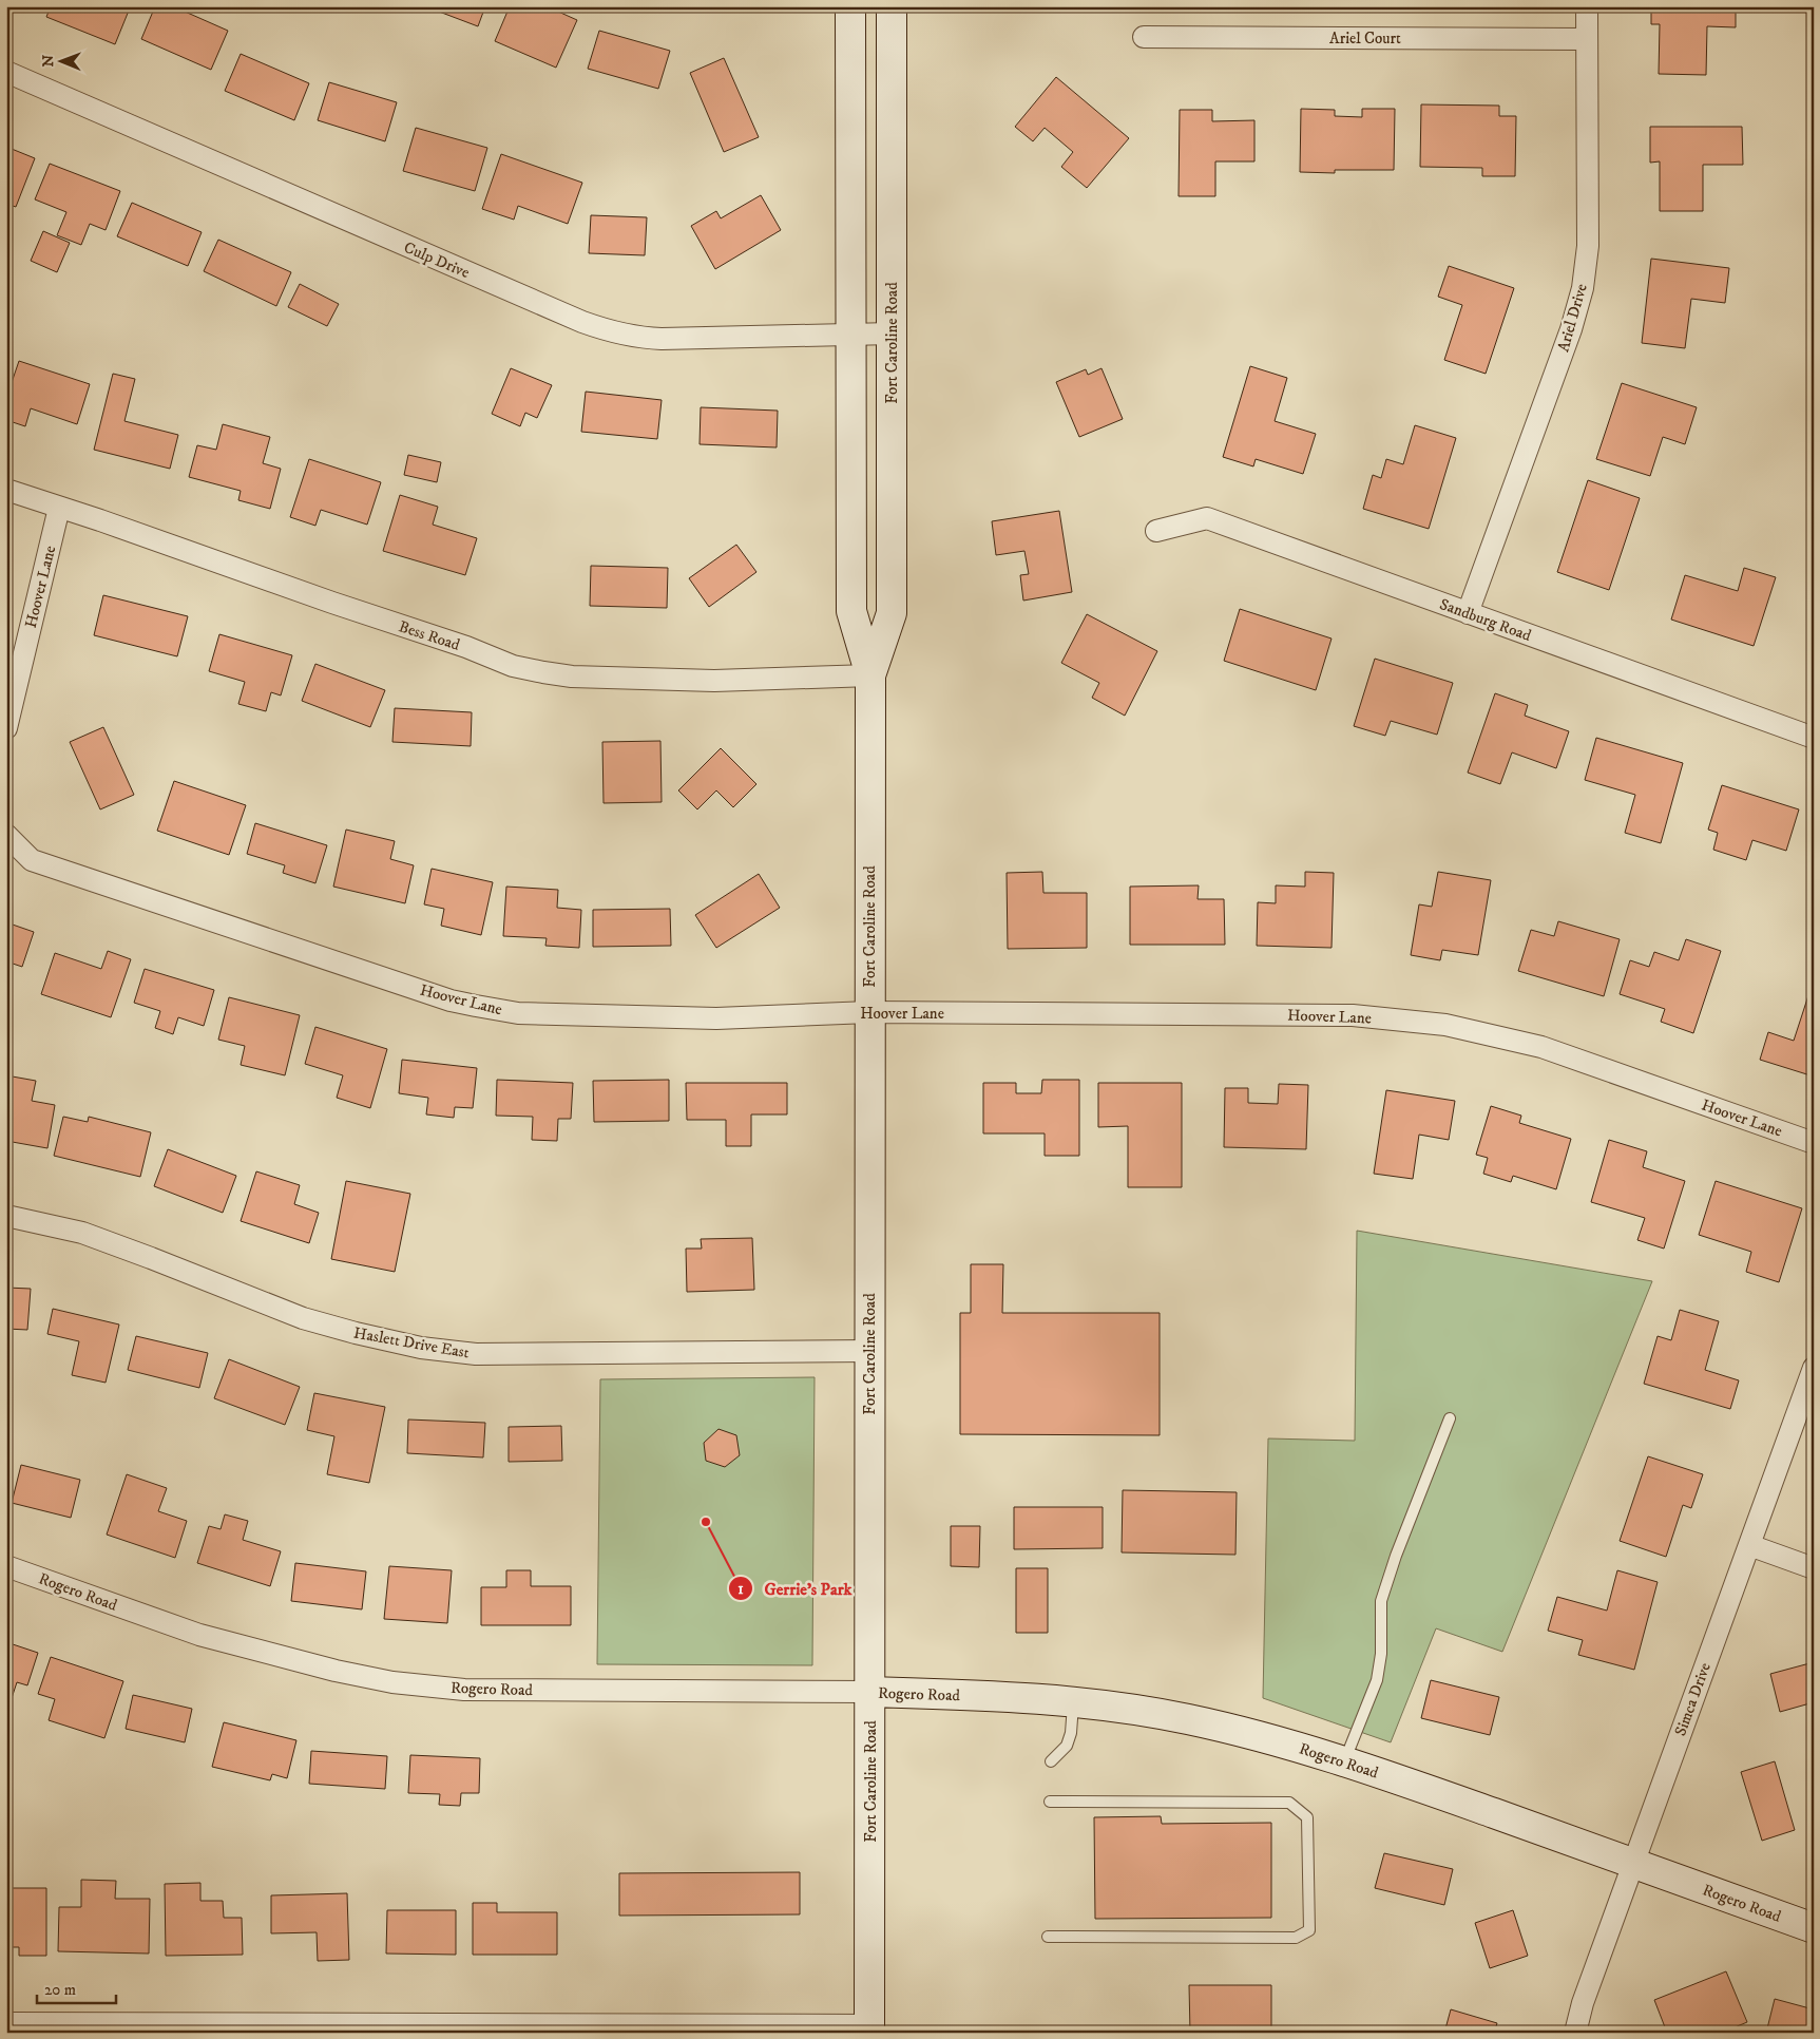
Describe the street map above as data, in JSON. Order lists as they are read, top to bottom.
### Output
{
  "streets": {
    "street": [
      "Ariel Court",
      "Culp Drive",
      "Ariel Drive",
      "Fort Caroline Road",
      "Hoover Lane",
      "Sandburg Road",
      "Bess Road",
      "Haslett Drive East",
      "Rogero Road",
      "Simca Drive"
    ]
  },
  "crossings": [
    ["Ariel Court", "Ariel Drive"],
    ["Culp Drive", "Fort Caroline Road"],
    ["Ariel Drive", "Sandburg Road"],
    ["Fort Caroline Road", "Hoover Lane"],
    ["Fort Caroline Road", "Bess Road"],
    ["Fort Caroline Road", "Haslett Drive East"],
    ["Fort Caroline Road", "Rogero Road"],
    ["Hoover Lane", "Bess Road"],
    ["Rogero Road", "Simca Drive"]
  ],
  "places": ["Gerrie's Park"],
  "scale_bar": "20 m",
  "north": "left"
}
